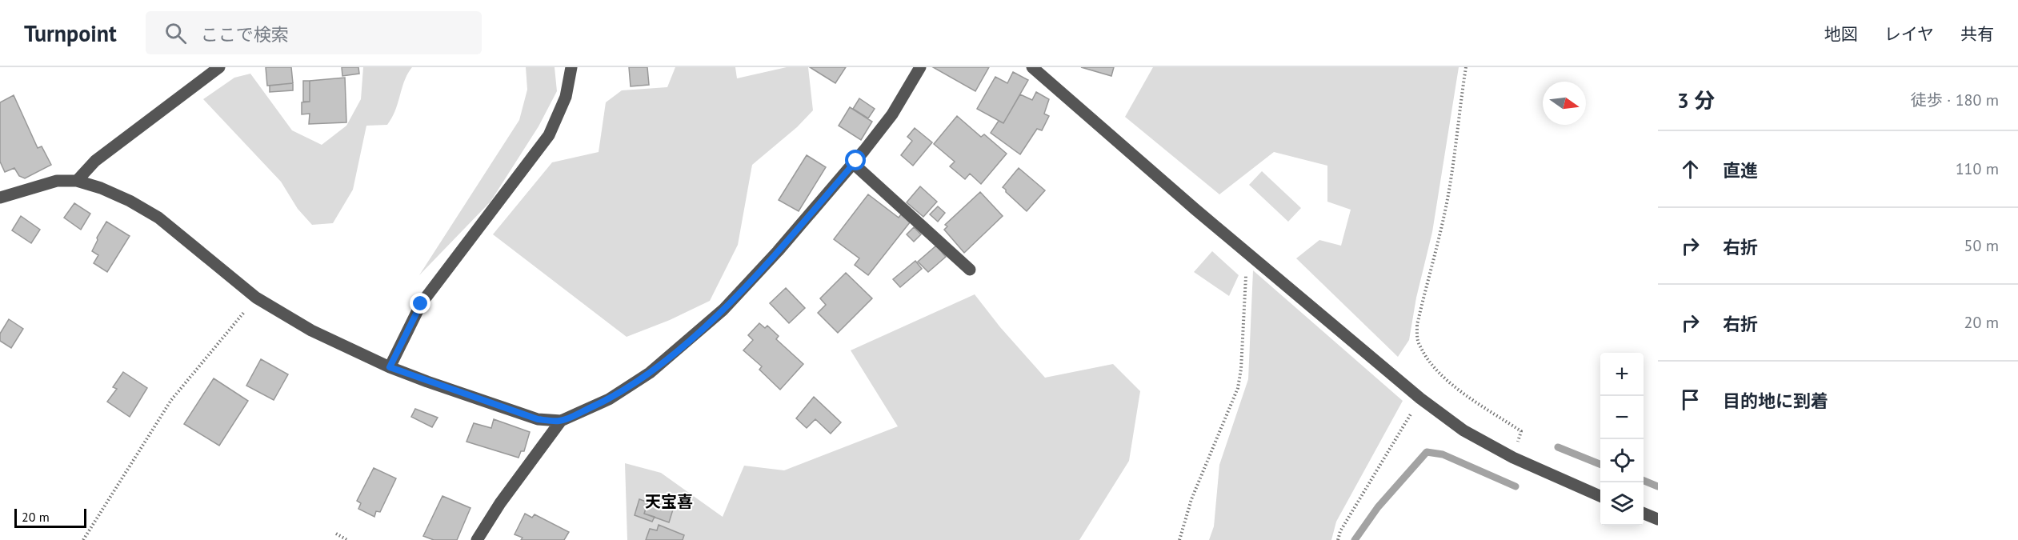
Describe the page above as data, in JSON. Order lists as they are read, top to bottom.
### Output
{
  "districts": ["天宝喜"],
  "scale_bar": "20 m",
  "north": "right",
  "page": {
    "header": "Turnpoint",
    "search": "ここで検索",
    "nav": ["地図", "レイヤ", "共有"],
    "heading": ["3 分", "徒歩 · 180 m"],
    "list": [
      ["直進", "110 m"],
      ["右折", "50 m"],
      ["右折", "20 m"],
      "目的地に到着"
    ],
    "map_buttons": ["+", "−"],
    "scale": "20 m"
  }
}
